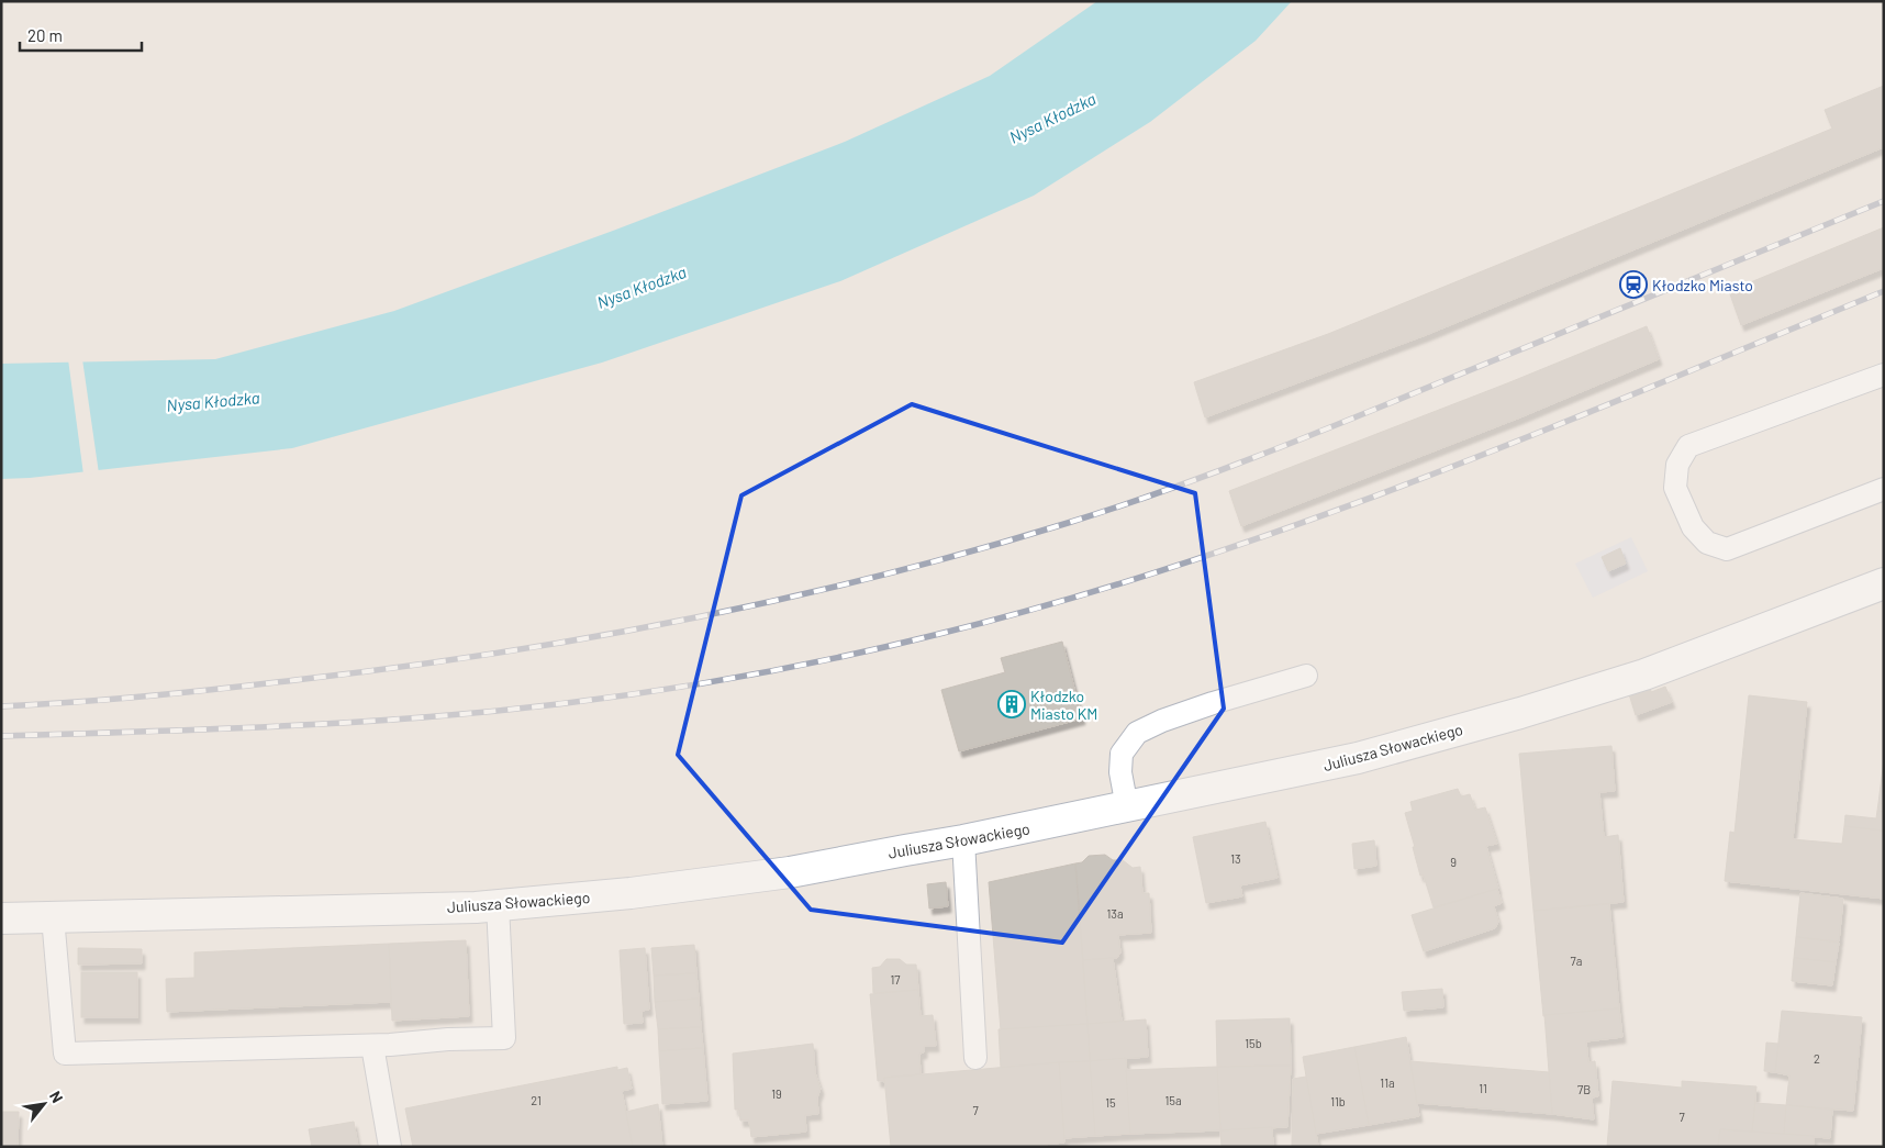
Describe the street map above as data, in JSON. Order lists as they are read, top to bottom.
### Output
{
  "streets": {
    "street": ["Juliusza Słowackiego"]
  },
  "water": ["Nysa Kłodzka"],
  "places": {
    "station": ["Kłodzko Miasto"],
    "building": ["Kłodzko Miasto KM"]
  },
  "house_numbers": [
    "13",
    "9",
    "13a",
    "7a",
    "17",
    "15b",
    "2",
    "11a",
    "11",
    "7B",
    "19",
    "21",
    "15a",
    "11b",
    "15",
    "7",
    "7"
  ],
  "scale_bar": "20 m",
  "north": "top right"
}
